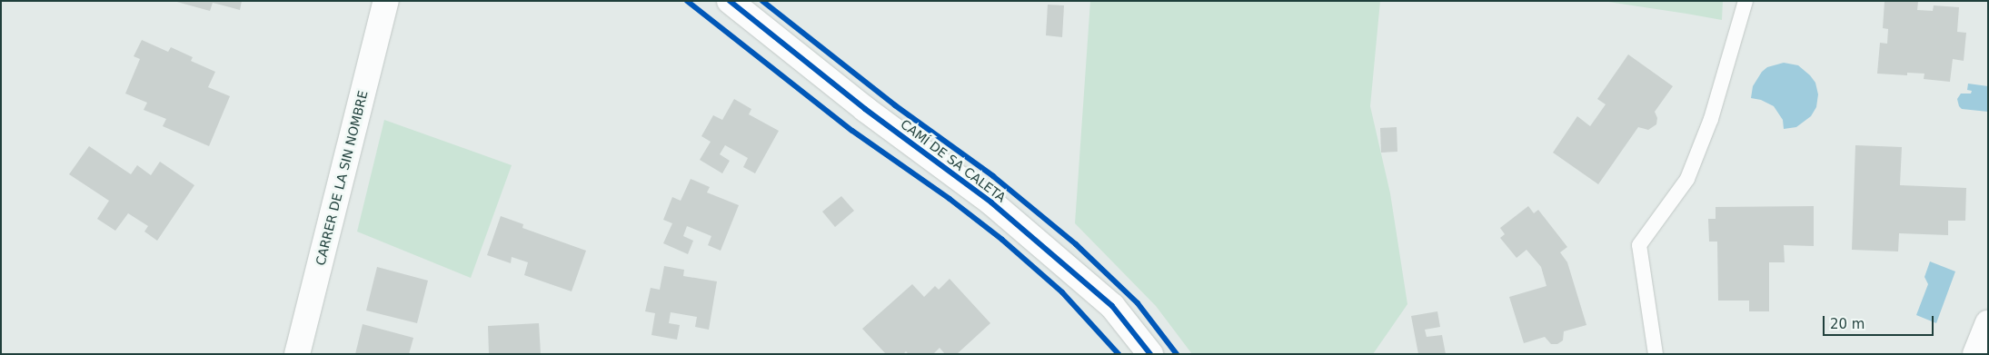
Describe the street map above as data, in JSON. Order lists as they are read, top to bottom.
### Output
{
  "streets": {
    "street": ["CAMÍ DE SA CALETA", "CARRER DE LA SIN NOMBRE"]
  },
  "scale_bar": "20 m"
}
